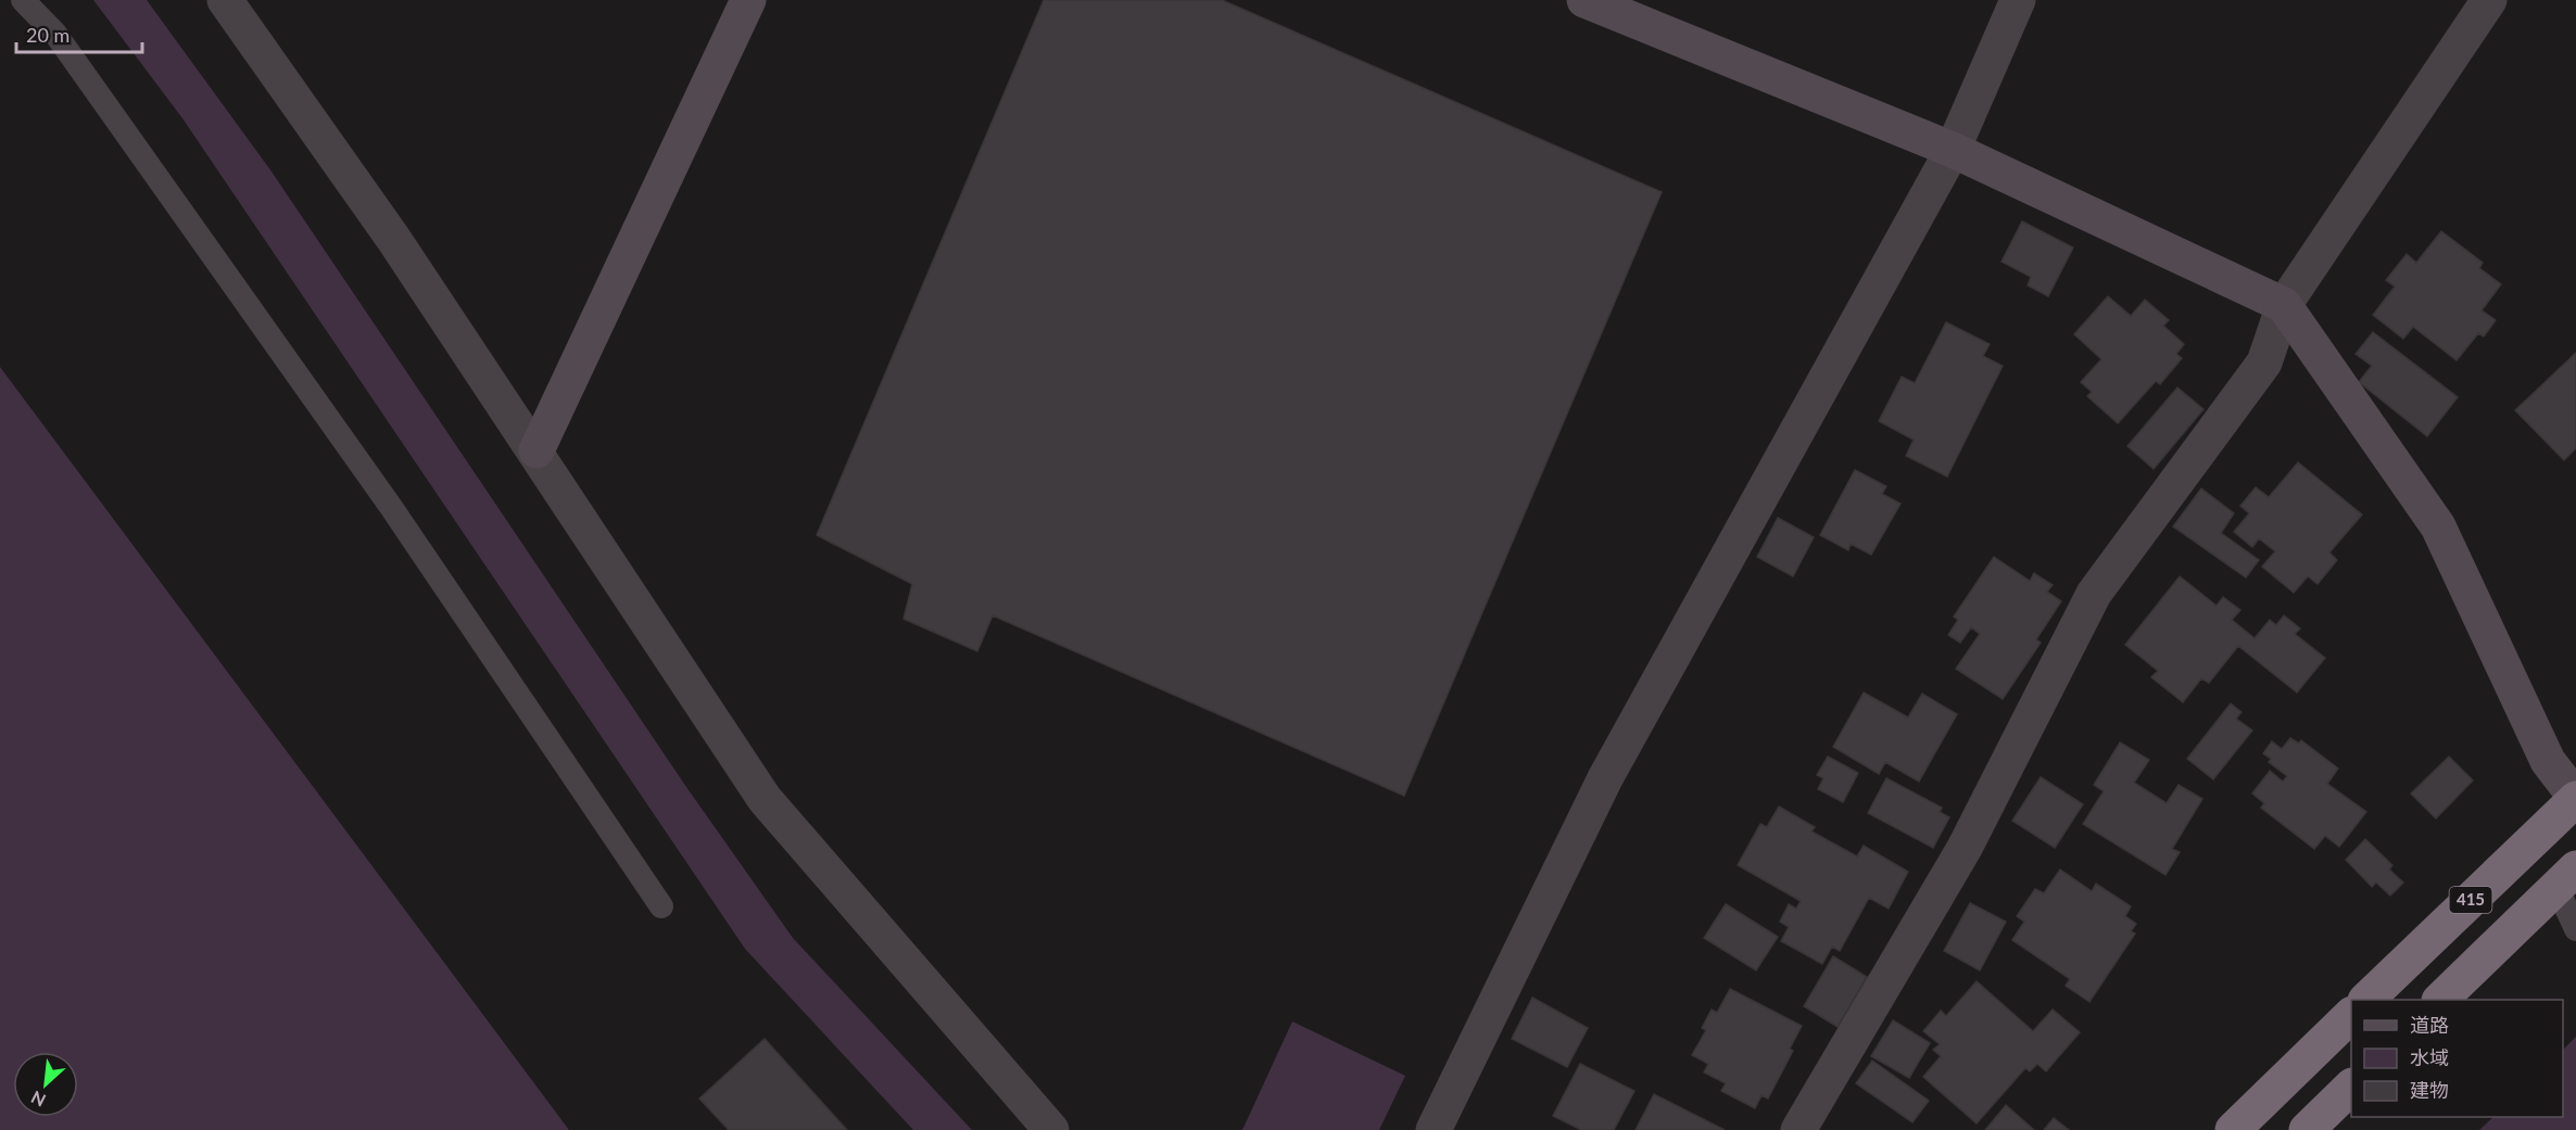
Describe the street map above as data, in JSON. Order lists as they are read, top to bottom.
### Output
{
  "streets": {
    "highway": ["415"]
  },
  "legend": ["道路", "水域", "建物"],
  "scale_bar": "20 m",
  "north": "bottom left"
}
